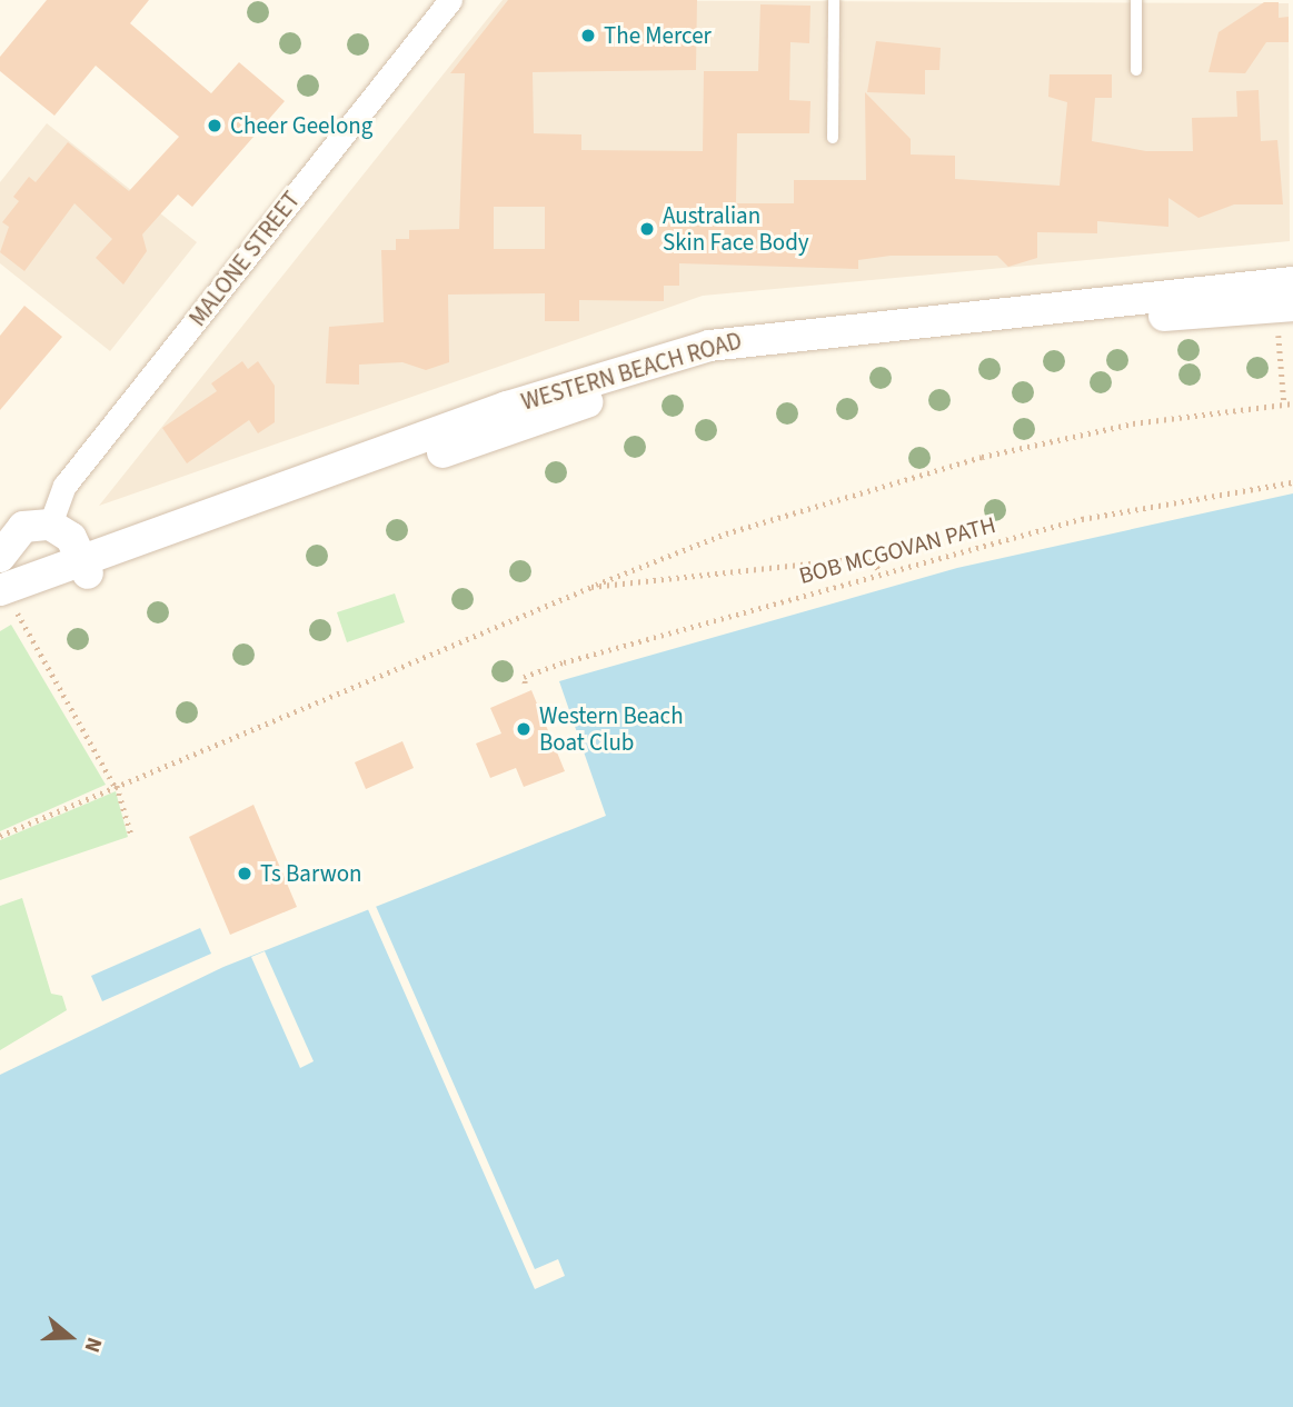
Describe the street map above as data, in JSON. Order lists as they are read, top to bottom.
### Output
{
  "streets": {
    "street": ["MALONE STREET", "WESTERN BEACH ROAD"],
    "path": ["BOB MCGOVAN PATH"]
  },
  "places": [
    "The Mercer",
    "Cheer Geelong",
    "Australian Skin Face Body",
    "Western Beach Boat Club",
    "Ts Barwon"
  ],
  "north": "right"
}
